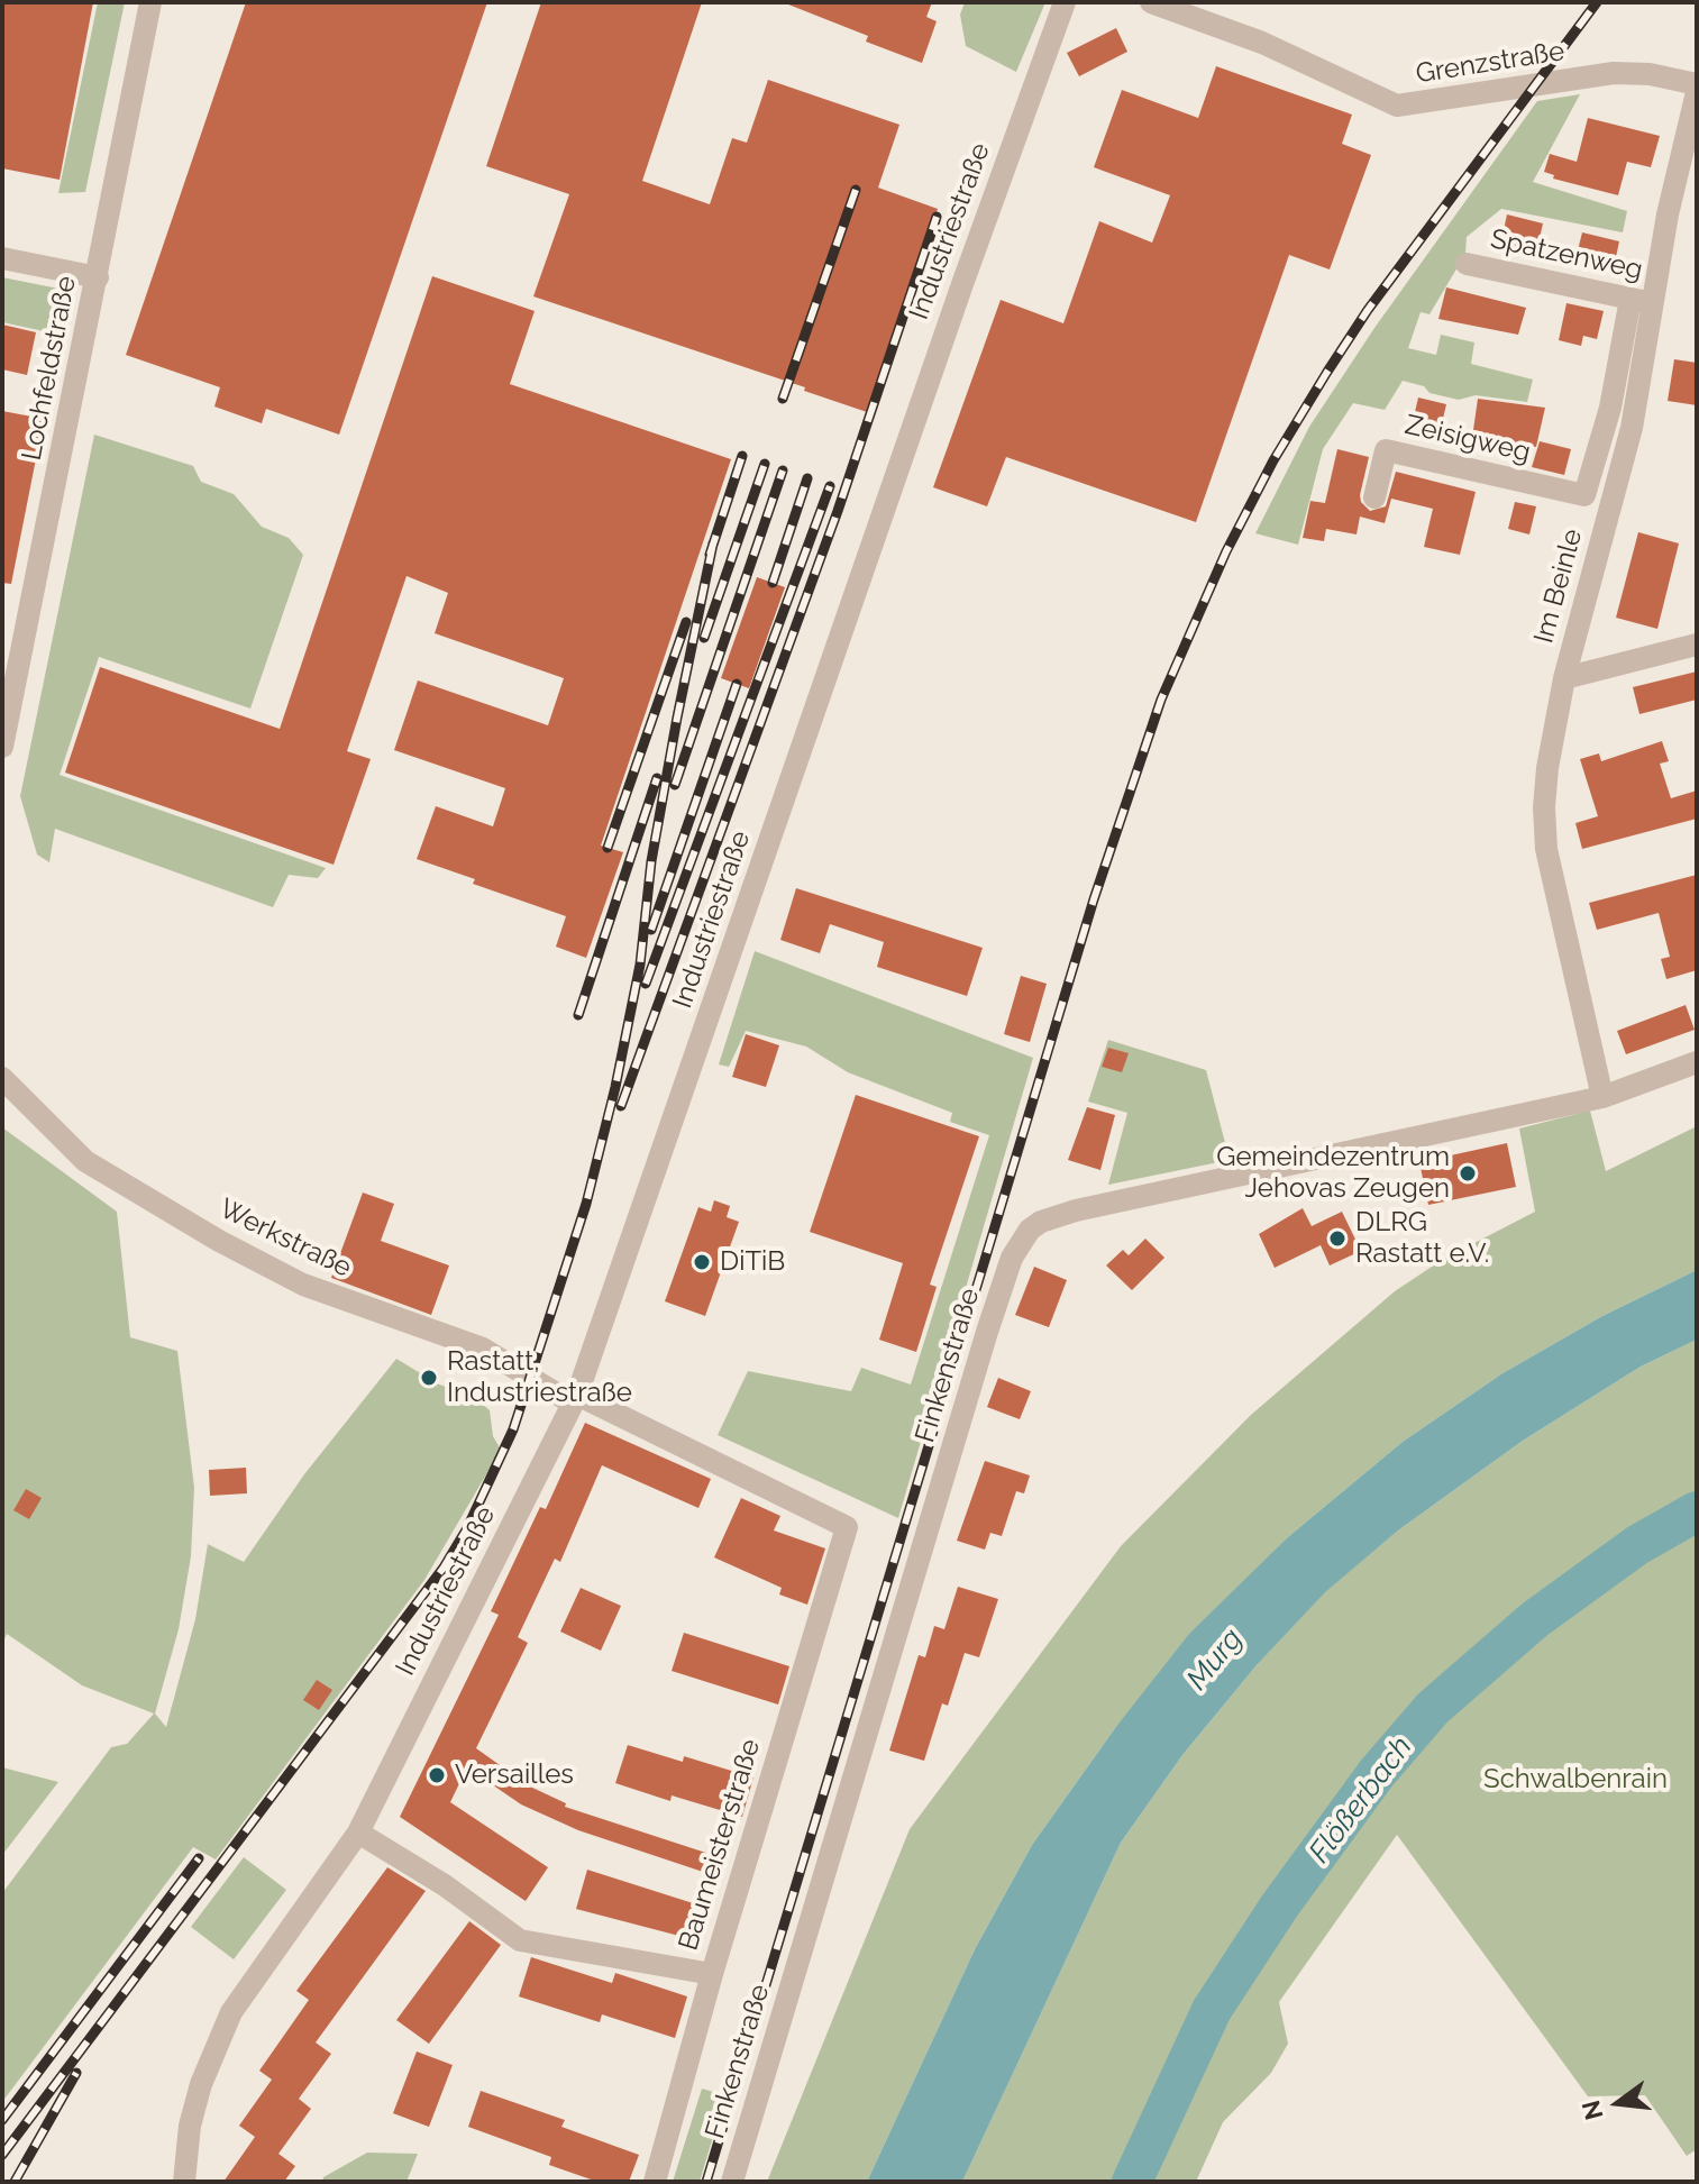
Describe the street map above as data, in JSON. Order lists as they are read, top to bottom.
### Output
{
  "streets": {
    "street": [
      "Grenzstraße",
      "Industriestraße",
      "Spatzenweg",
      "Lochfeldstraße",
      "Zeisigweg",
      "Im Beinle",
      "Werkstraße",
      "Finkenstraße",
      "Baumeisterstraße"
    ]
  },
  "crossings": [
    ["Industriestraße", "Werkstraße"],
    ["Spatzenweg", "Im Beinle"],
    ["Zeisigweg", "Im Beinle"],
    ["Im Beinle", "Finkenstraße"],
    ["Werkstraße", "Baumeisterstraße"]
  ],
  "water": ["Murg", "Flößerbach"],
  "parks": ["Schwalbenrain"],
  "places": [
    "Gemeindezentrum Jehovas Zeugen",
    "DLRG Rastatt e.V.",
    "DiTiB",
    "Rastatt, Industriestraße",
    "Versailles"
  ],
  "north": "left"
}
